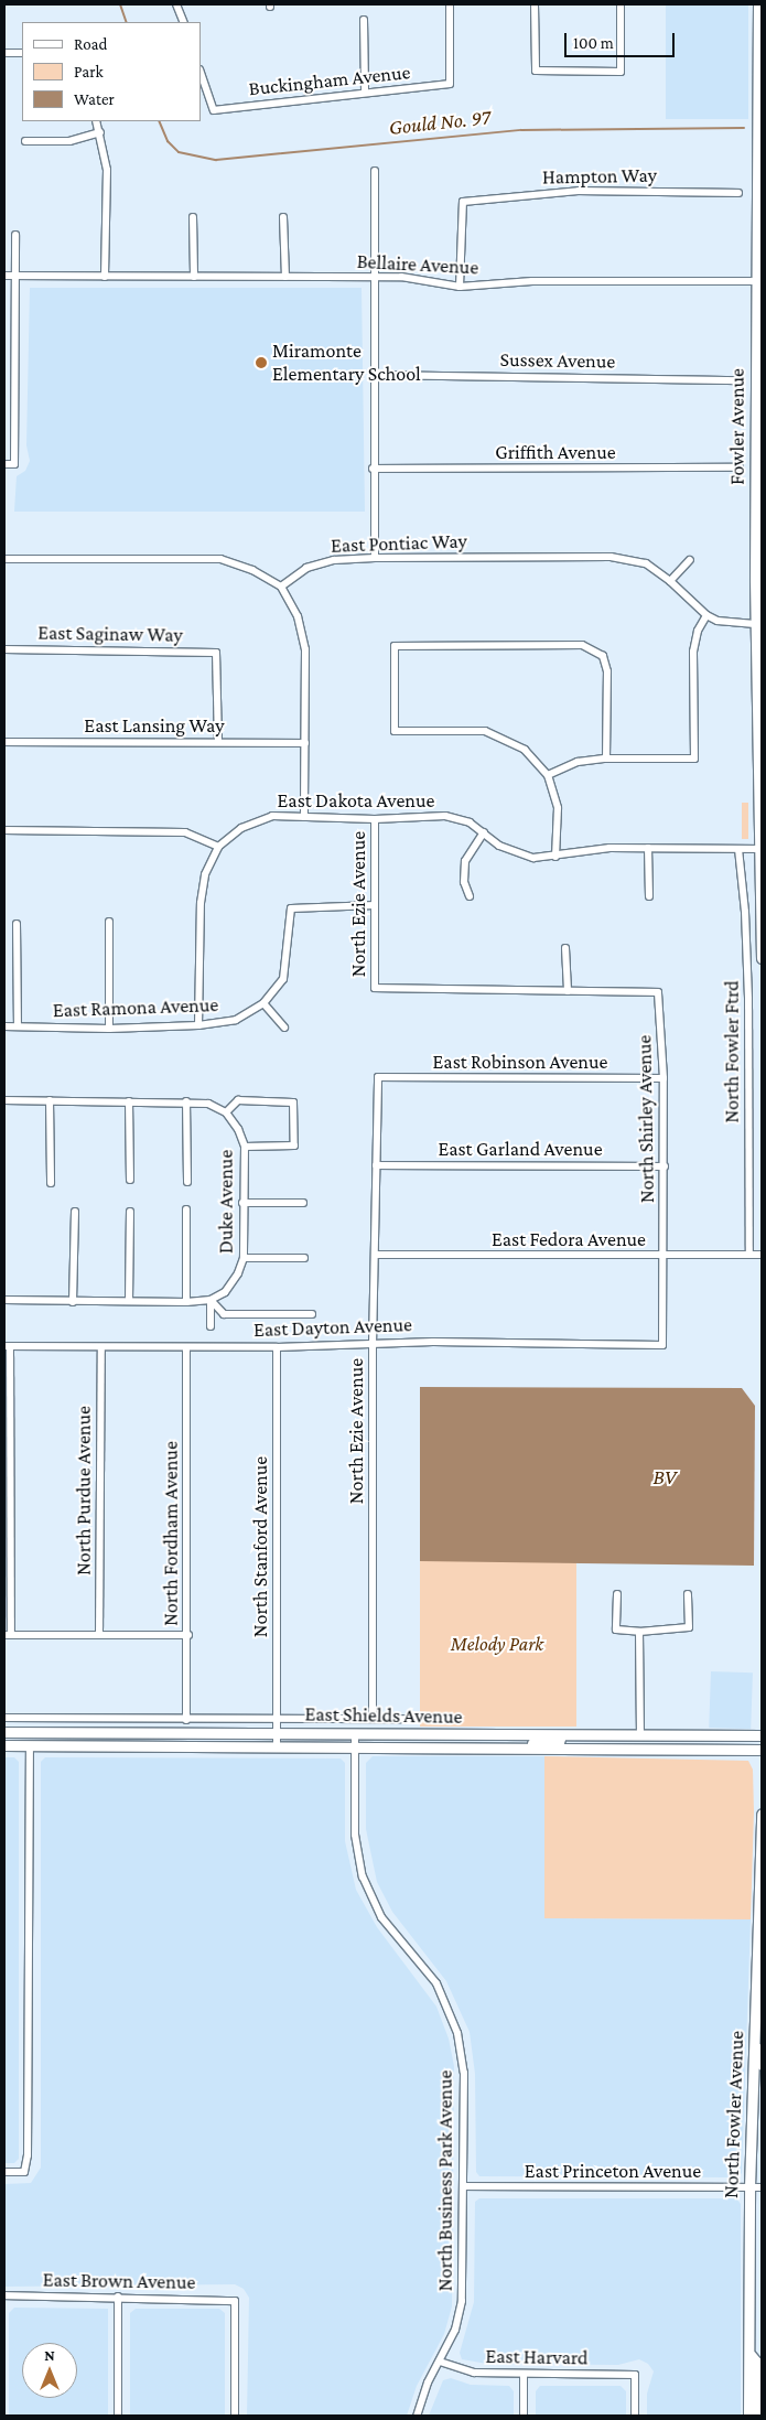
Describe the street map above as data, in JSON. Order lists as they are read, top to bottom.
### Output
{
  "streets": {
    "main road": ["Fowler Avenue", "East Shields Avenue", "North Fowler Avenue"],
    "street": [
      "Buckingham Avenue",
      "Hampton Way",
      "Bellaire Avenue",
      "Sussex Avenue",
      "Griffith Avenue",
      "East Pontiac Way",
      "East Saginaw Way",
      "East Lansing Way",
      "East Dakota Avenue",
      "North Ezie Avenue",
      "East Ramona Avenue",
      "North Fowler Ftrd",
      "East Robinson Avenue",
      "North Shirley Avenue",
      "East Garland Avenue",
      "Duke Avenue",
      "East Fedora Avenue",
      "East Dayton Avenue",
      "North Purdue Avenue",
      "North Fordham Avenue",
      "North Stanford Avenue",
      "East Princeton Avenue",
      "North Business Park Avenue",
      "East Brown Avenue",
      "East Harvard"
    ]
  },
  "crossings": [
    ["Hampton Way", "Bellaire Avenue"],
    ["Bellaire Avenue", "Fowler Avenue"],
    ["Fowler Avenue", "East Pontiac Way"],
    ["Fowler Avenue", "East Dakota Avenue"],
    ["East Saginaw Way", "East Lansing Way"],
    ["East Dakota Avenue", "North Ezie Avenue"],
    ["East Dakota Avenue", "North Fowler Ftrd"],
    ["North Ezie Avenue", "East Ramona Avenue"],
    ["North Ezie Avenue", "East Robinson Avenue"],
    ["North Ezie Avenue", "North Shirley Avenue"],
    ["North Ezie Avenue", "East Garland Avenue"],
    ["North Ezie Avenue", "East Fedora Avenue"],
    ["North Ezie Avenue", "East Dayton Avenue"],
    ["North Ezie Avenue", "East Shields Avenue"],
    ["North Fowler Ftrd", "East Fedora Avenue"],
    ["East Robinson Avenue", "North Shirley Avenue"],
    ["North Shirley Avenue", "East Garland Avenue"],
    ["North Shirley Avenue", "East Fedora Avenue"],
    ["North Shirley Avenue", "East Dayton Avenue"],
    ["East Dayton Avenue", "North Purdue Avenue"],
    ["East Dayton Avenue", "North Fordham Avenue"],
    ["East Dayton Avenue", "North Stanford Avenue"],
    ["North Fordham Avenue", "East Shields Avenue"],
    ["North Stanford Avenue", "East Shields Avenue"],
    ["East Shields Avenue", "North Business Park Avenue"],
    ["North Fowler Avenue", "East Princeton Avenue"],
    ["East Princeton Avenue", "North Business Park Avenue"],
    ["North Business Park Avenue", "East Harvard"]
  ],
  "water": ["Gould No. 97", "BV"],
  "parks": ["Melody Park"],
  "places": ["Miramonte Elementary School"],
  "legend": ["Road", "Park", "Water"],
  "scale_bar": "100 m",
  "north": "top"
}
